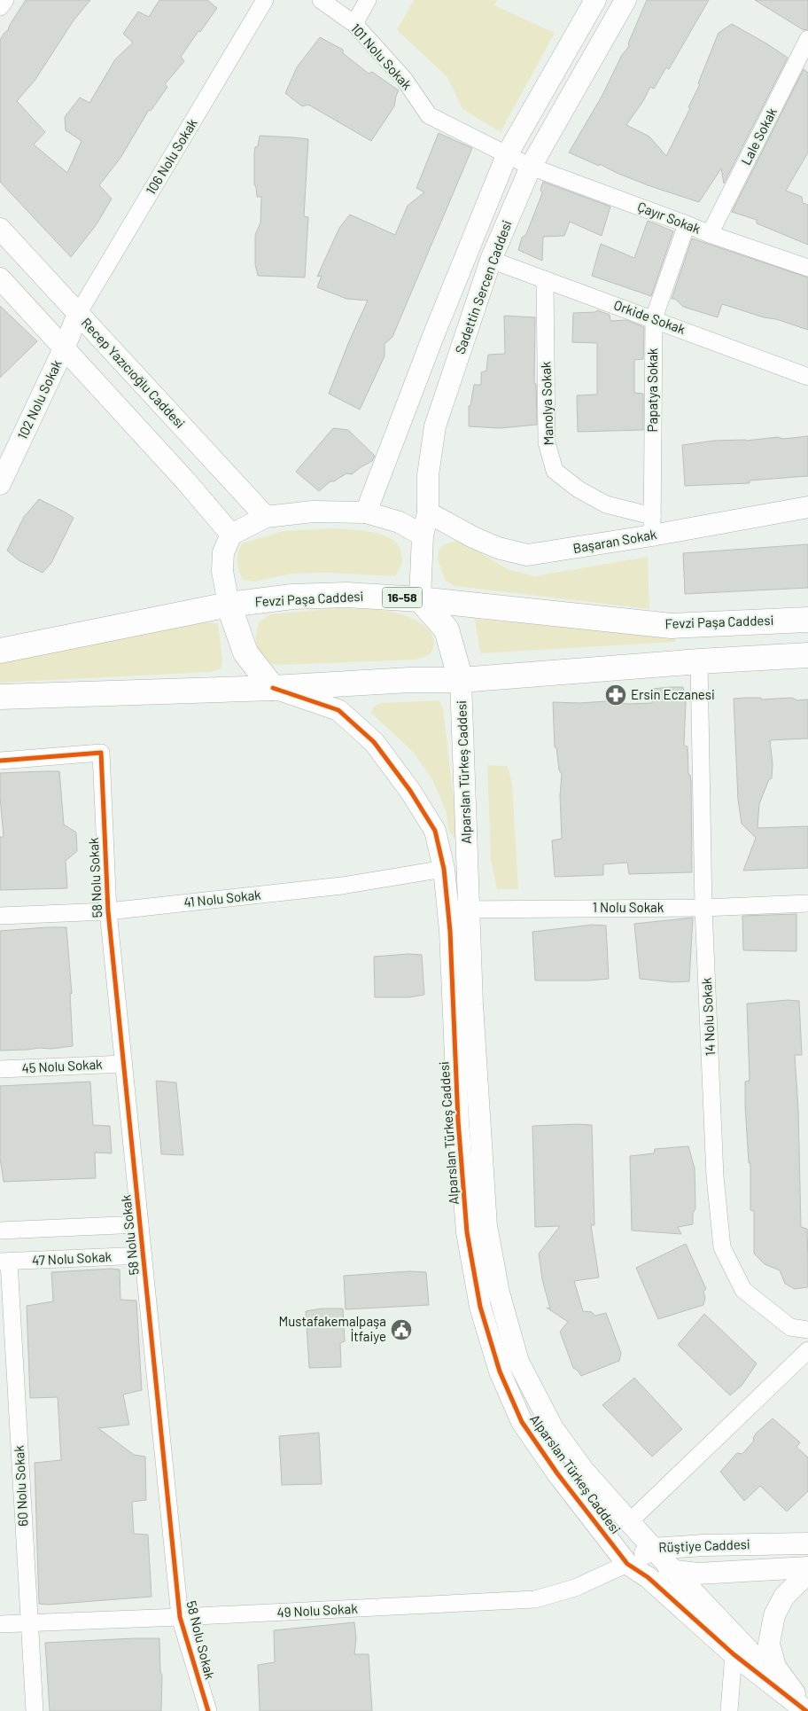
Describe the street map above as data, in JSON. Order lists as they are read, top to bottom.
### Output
{
  "streets": {
    "main road": ["16-58", "Fevzi Paşa Caddesi"],
    "street": [
      "101 Nolu Sokak",
      "Lale Sokak",
      "106 Nolu Sokak",
      "Çayır Sokak",
      "Sadettin Sercen Caddesi",
      "Orkide Sokak",
      "Recep Yazıcıoğlu Caddesi",
      "Papatya Sokak",
      "102 Nolu Sokak",
      "Manolya Sokak",
      "Başaran Sokak",
      "Alparslan Türkeş Caddesi",
      "58 Nolu Sokak",
      "41 Nolu Sokak",
      "1 Nolu Sokak",
      "14 Nolu Sokak",
      "45 Nolu Sokak",
      "47 Nolu Sokak",
      "60 Nolu Sokak",
      "Rüştiye Caddesi",
      "49 Nolu Sokak"
    ]
  },
  "crossings": [
    ["101 Nolu Sokak", "Çayır Sokak"],
    ["101 Nolu Sokak", "Sadettin Sercen Caddesi"],
    ["Lale Sokak", "Çayır Sokak"],
    ["106 Nolu Sokak", "Recep Yazıcıoğlu Caddesi"],
    ["106 Nolu Sokak", "102 Nolu Sokak"],
    ["Çayır Sokak", "Sadettin Sercen Caddesi"],
    ["Çayır Sokak", "Papatya Sokak"],
    ["Sadettin Sercen Caddesi", "Orkide Sokak"],
    ["Sadettin Sercen Caddesi", "Başaran Sokak"],
    ["Sadettin Sercen Caddesi", "Fevzi Paşa Caddesi"],
    ["Orkide Sokak", "Papatya Sokak"],
    ["Orkide Sokak", "Manolya Sokak"],
    ["Recep Yazıcıoğlu Caddesi", "102 Nolu Sokak"],
    ["Papatya Sokak", "Manolya Sokak"],
    ["Papatya Sokak", "Başaran Sokak"],
    ["Manolya Sokak", "Başaran Sokak"],
    ["Alparslan Türkeş Caddesi", "41 Nolu Sokak"],
    ["Alparslan Türkeş Caddesi", "1 Nolu Sokak"],
    ["Alparslan Türkeş Caddesi", "Rüştiye Caddesi"],
    ["Alparslan Türkeş Caddesi", "49 Nolu Sokak"],
    ["58 Nolu Sokak", "41 Nolu Sokak"],
    ["58 Nolu Sokak", "45 Nolu Sokak"],
    ["58 Nolu Sokak", "47 Nolu Sokak"],
    ["58 Nolu Sokak", "49 Nolu Sokak"],
    ["1 Nolu Sokak", "14 Nolu Sokak"],
    ["47 Nolu Sokak", "60 Nolu Sokak"],
    ["60 Nolu Sokak", "49 Nolu Sokak"],
    ["Rüştiye Caddesi", "49 Nolu Sokak"]
  ],
  "places": {
    "pharmacy": ["Ersin Eczanesi"],
    "public building": ["Mustafakemalpaşa İtfaiye"]
  }
}
